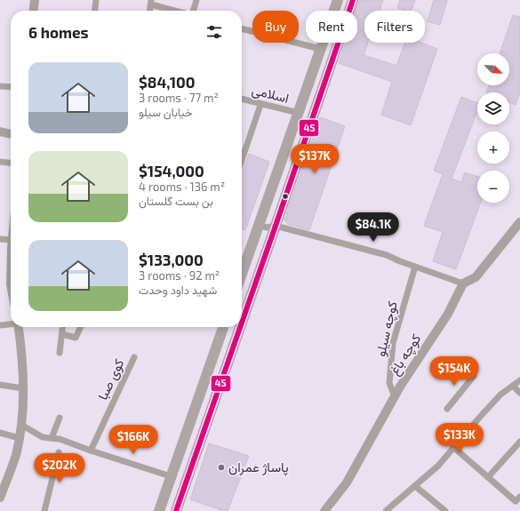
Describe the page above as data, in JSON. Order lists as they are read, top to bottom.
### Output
{
  "streets": {
    "main road": ["کوچه باغ"],
    "street": ["اسلامی", "کوچه سیلو", "کوی صبا"]
  },
  "crossings": [
    ["کوچه سیلو", "کوچه باغ"]
  ],
  "places": ["پاساژ عمران"],
  "lines": ["transit line 45"],
  "north": "bottom right",
  "page": {
    "chip": ["Buy", "Rent", "Filters"],
    "heading": "6 homes",
    "map_buttons": ["+", "−"],
    "list": [
      {
        "name": "$84,100",
        "note": "3 rooms · 77 m² · خیابان سیلو"
      },
      {
        "name": "$154,000",
        "note": "4 rooms · 136 m² · بن بست گلستان"
      },
      {
        "name": "$133,000",
        "note": "3 rooms · 92 m² · شهید داود وحدت"
      }
    ],
    "price": [
      "$137K",
      "$84.1K",
      "$154K",
      "$133K",
      "$166K",
      "$202K"
    ]
  }
}
